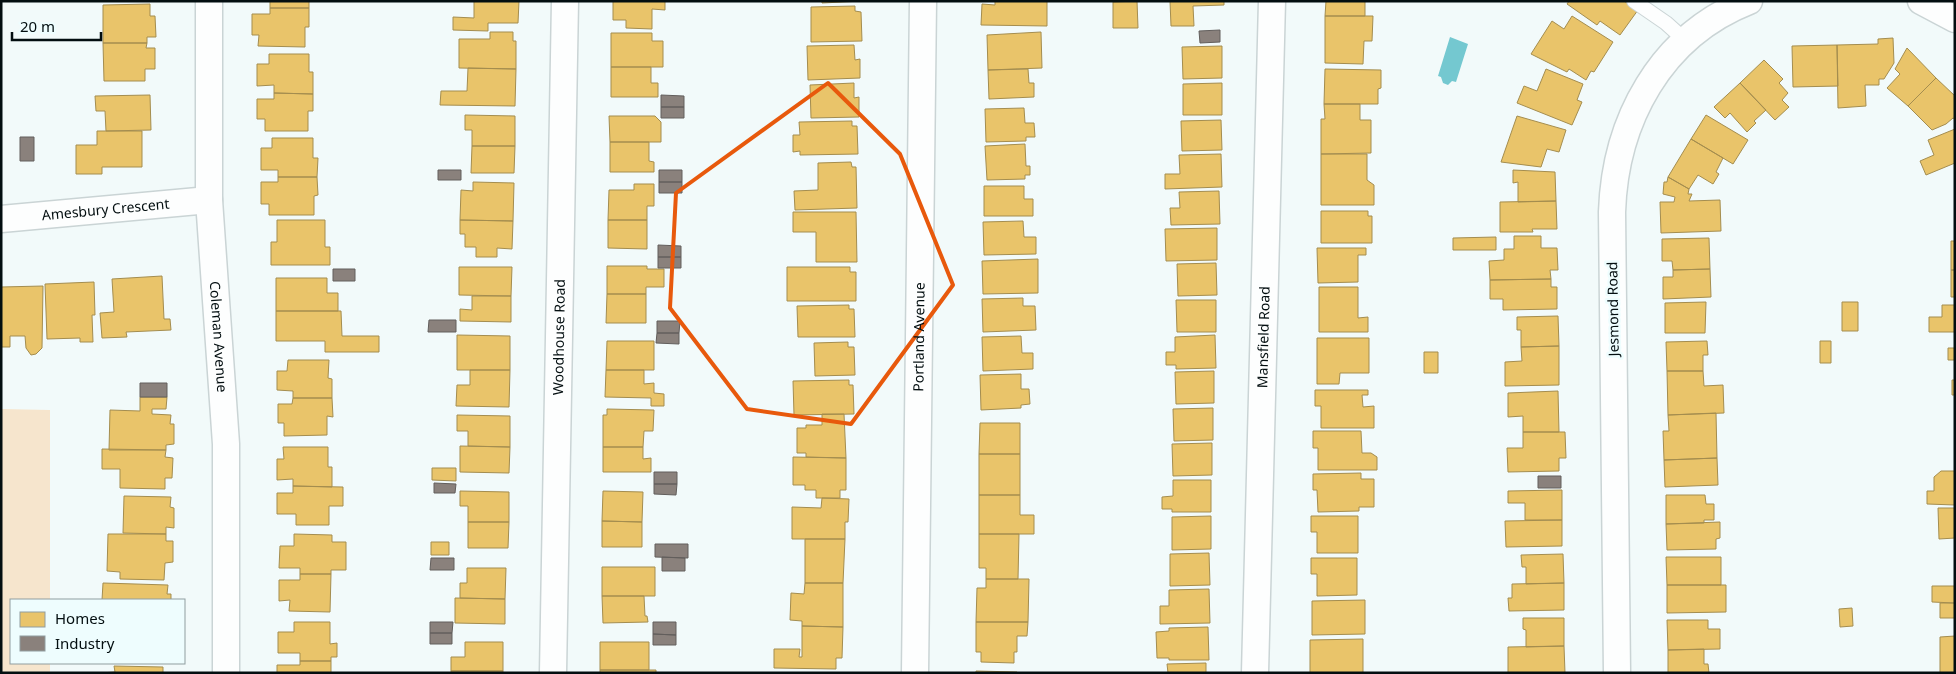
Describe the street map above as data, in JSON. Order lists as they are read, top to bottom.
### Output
{
  "streets": {
    "street": [
      "Amesbury Crescent",
      "Jesmond Road",
      "Coleman Avenue",
      "Woodhouse Road",
      "Portland Avenue",
      "Mansfield Road"
    ]
  },
  "crossings": [
    ["Amesbury Crescent", "Coleman Avenue"]
  ],
  "legend": ["Homes", "Industry"],
  "scale_bar": "20 m"
}
